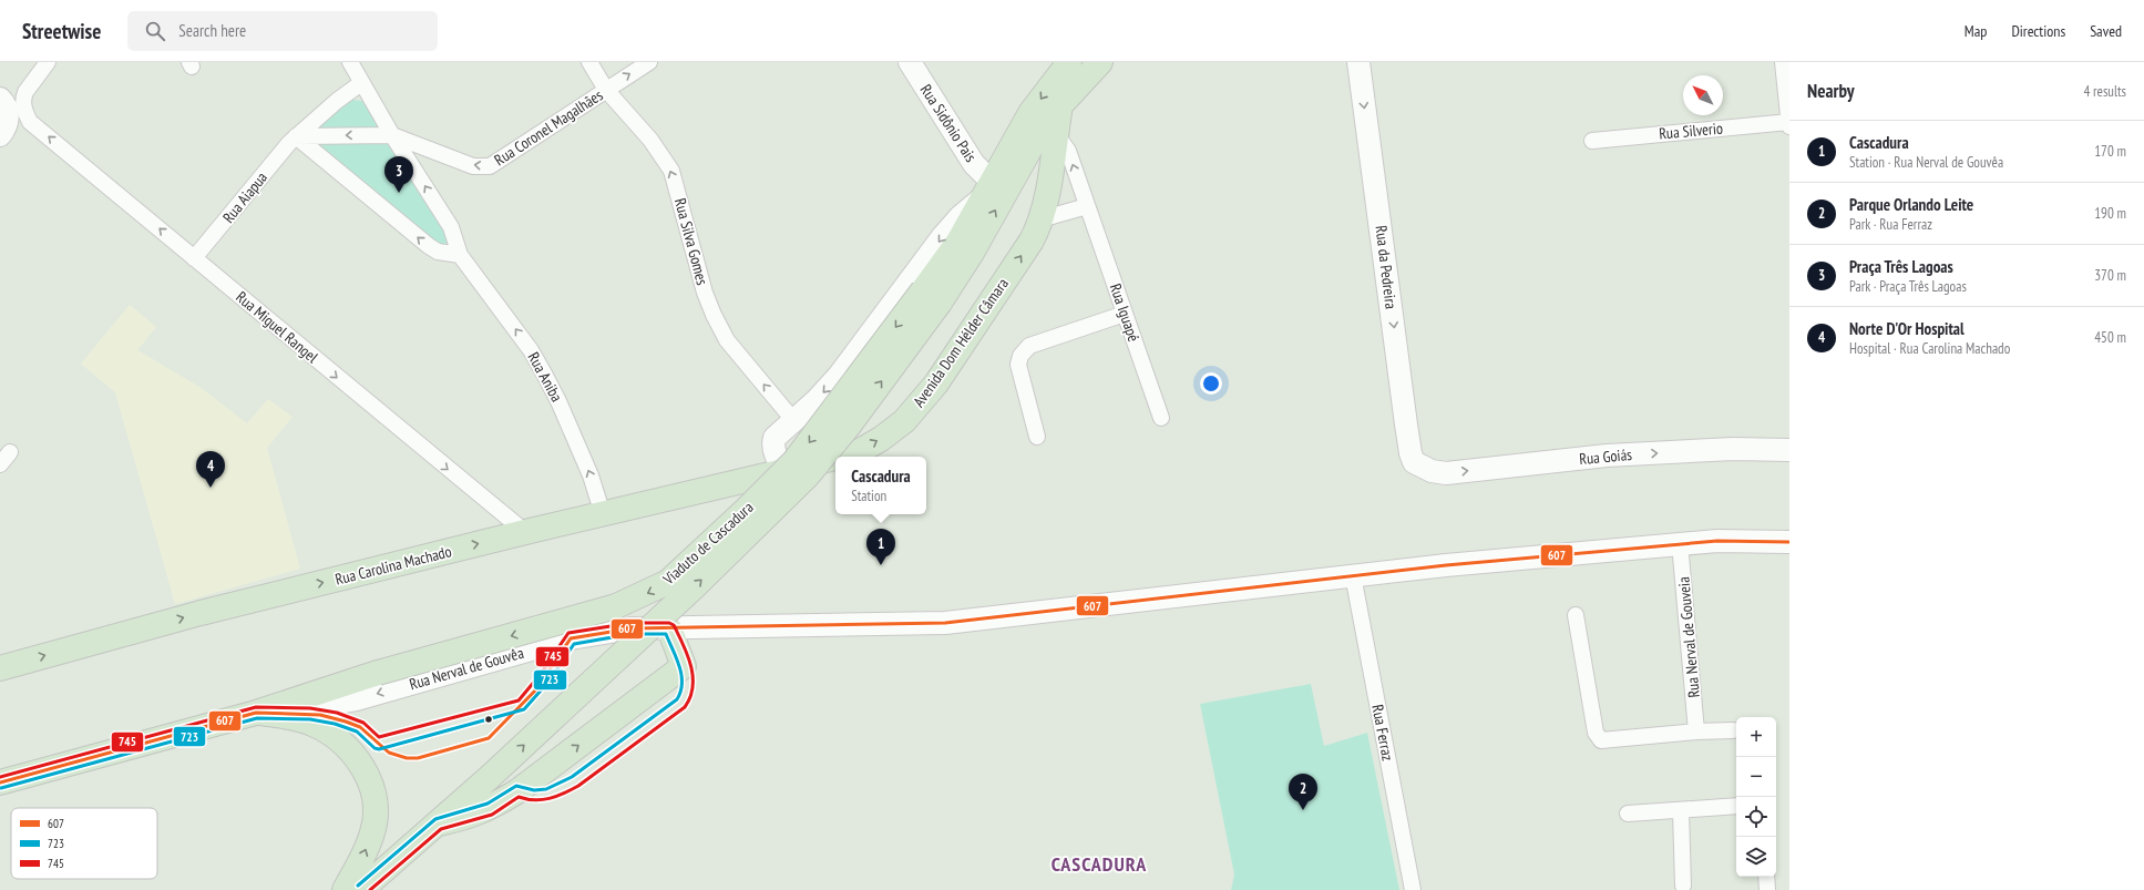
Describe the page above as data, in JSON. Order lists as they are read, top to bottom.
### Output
{
  "streets": {
    "main road": [
      "Rua Sidônio Pais",
      "Rua da Pedreira",
      "Avenida Dom Hélder Câmara",
      "Rua Goiás",
      "Viaduto de Cascadura",
      "Rua Carolina Machado",
      "Rua Nerval de Gouvêa"
    ],
    "street": [
      "Rua Coronel Magalhães",
      "Rua Silverio",
      "Rua Aiapua",
      "Rua Silva Gomes",
      "Rua Iguapé",
      "Rua Miguel Rangel",
      "Rua Aniba",
      "Rua Nerval de Gouveia",
      "Rua Ferraz"
    ]
  },
  "crossings": [
    ["Rua Coronel Magalhães", "Rua Silva Gomes"],
    ["Rua Coronel Magalhães", "Rua Aniba"],
    ["Rua Aiapua", "Rua Miguel Rangel"],
    ["Rua Aiapua", "Rua Aniba"],
    ["Rua da Pedreira", "Rua Goiás"],
    ["Rua Iguapé", "Avenida Dom Hélder Câmara"],
    ["Rua Miguel Rangel", "Rua Carolina Machado"],
    ["Avenida Dom Hélder Câmara", "Rua Carolina Machado"],
    ["Rua Aniba", "Rua Carolina Machado"],
    ["Viaduto de Cascadura", "Rua Nerval de Gouvêa"],
    ["Rua Nerval de Gouveia", "Rua Nerval de Gouvêa"],
    ["Rua Nerval de Gouvêa", "Rua Ferraz"]
  ],
  "one_way": [
    "Rua Silva Gomes",
    "Rua da Pedreira",
    "Rua Aniba",
    "Rua Goiás",
    "Rua Carolina Machado"
  ],
  "districts": ["CASCADURA"],
  "lines": ["transit line 607", "transit line 745", "transit line 723"],
  "legend": ["607", "723", "745"],
  "north": "top left",
  "page": {
    "header": "Streetwise",
    "search": "Search here",
    "nav": ["Map", "Directions", "Saved"],
    "heading": ["Nearby", "4 results"],
    "list": [
      {
        "mark": "1",
        "name": "Cascadura",
        "note": "Station · Rua Nerval de Gouvêa",
        "value": "170 m"
      },
      {
        "mark": "2",
        "name": "Parque Orlando Leite",
        "note": "Park · Rua Ferraz",
        "value": "190 m"
      },
      {
        "mark": "3",
        "name": "Praça Três Lagoas",
        "note": "Park · Praça Três Lagoas",
        "value": "370 m"
      },
      {
        "mark": "4",
        "name": "Norte D'Or Hospital",
        "note": "Hospital · Rua Carolina Machado",
        "value": "450 m"
      }
    ],
    "pins": [
      "3",
      "4",
      "1",
      "2"
    ],
    "popup": ["Cascadura", "Station"],
    "map_buttons": ["+", "−"]
  }
}
